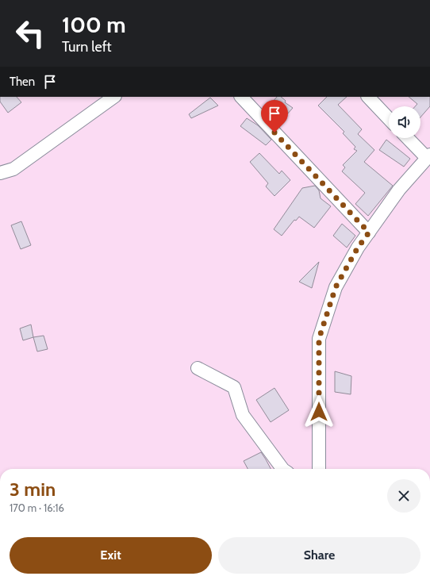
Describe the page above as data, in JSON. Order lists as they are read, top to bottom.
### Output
{
  "page": {
    "turn": ["100 m", "Turn left"],
    "then": "Then",
    "heading": ["3 min", "170 m · 16:16"],
    "buttons": ["Exit", "Share"]
  }
}
